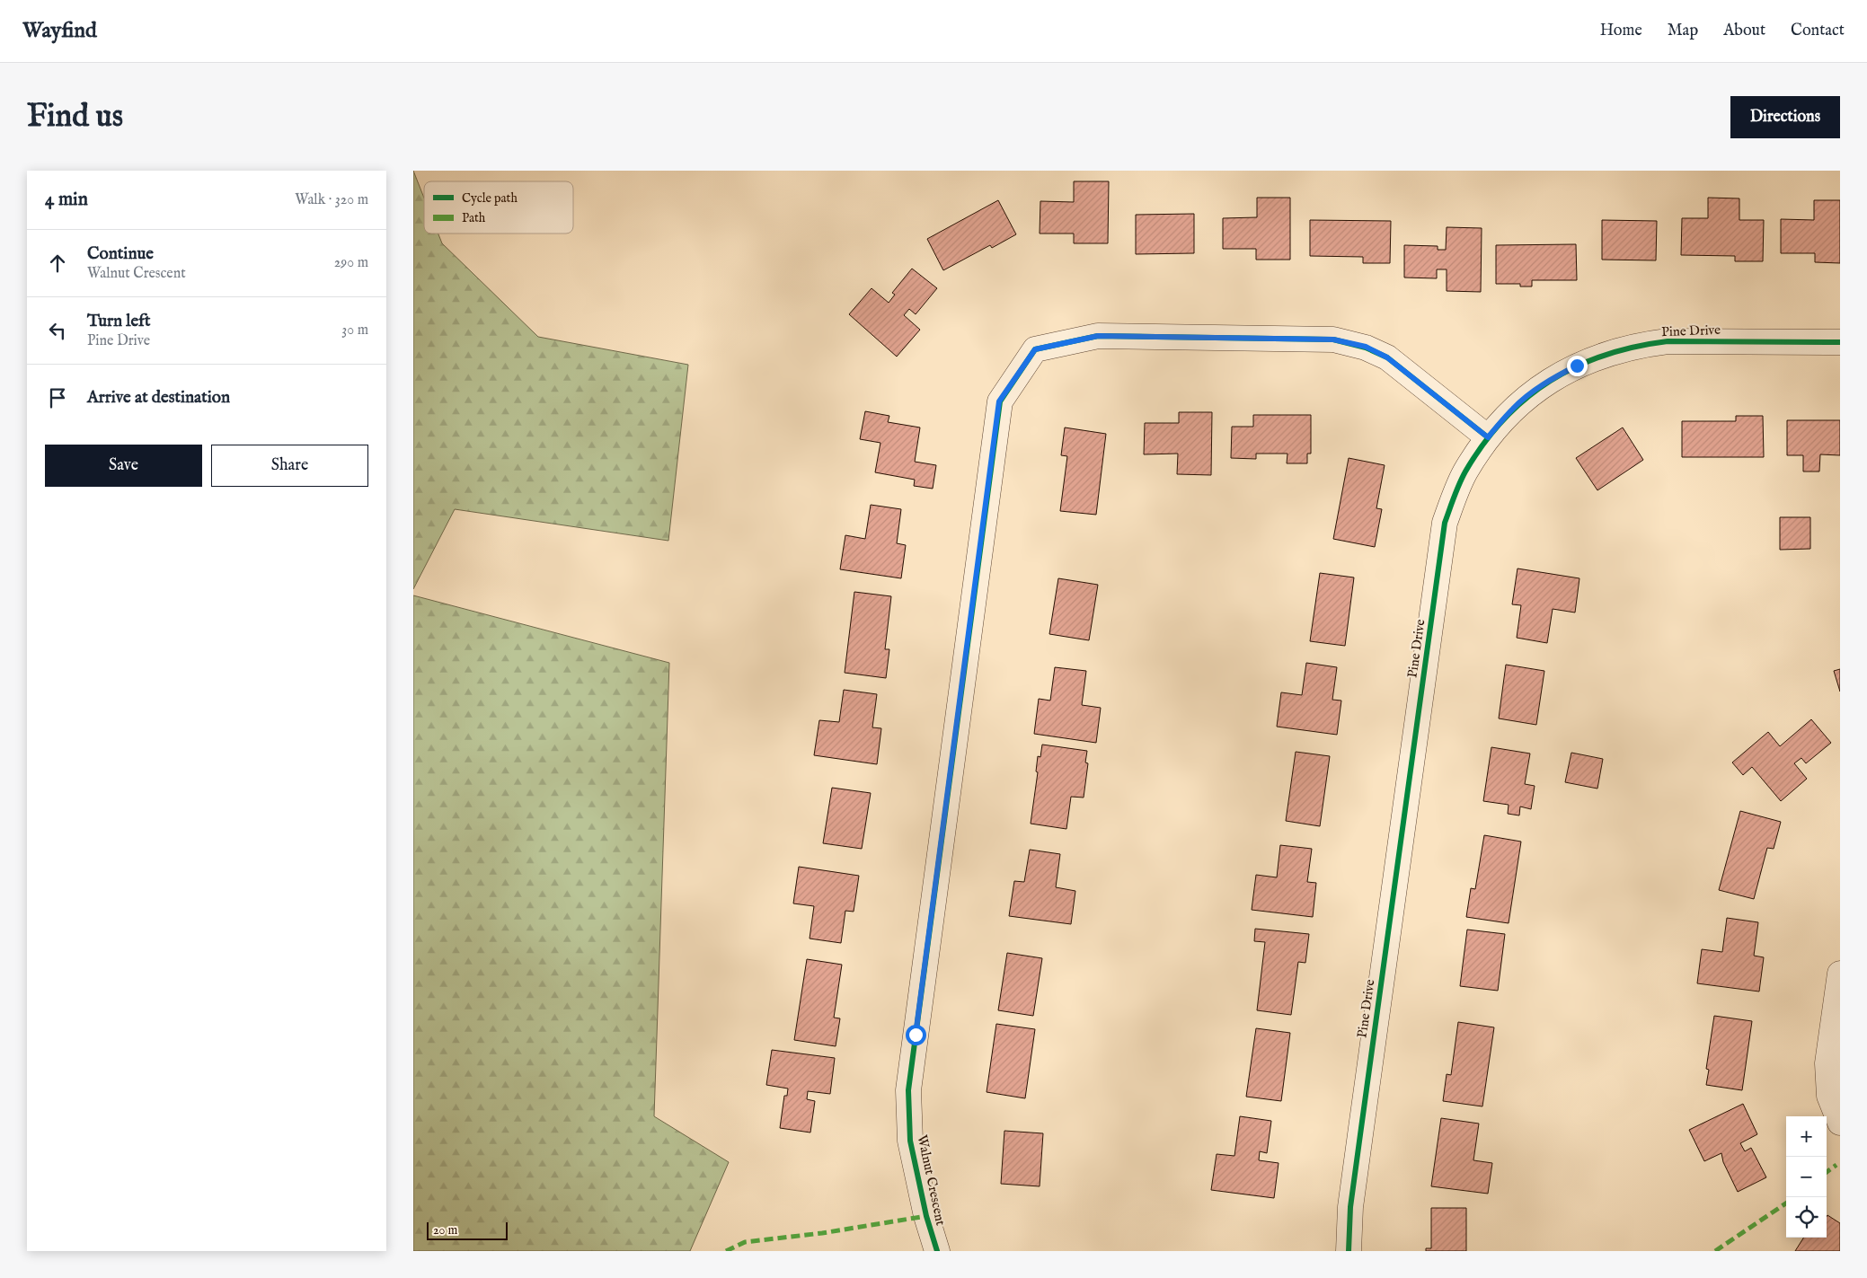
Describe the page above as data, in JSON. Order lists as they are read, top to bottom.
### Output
{
  "streets": {
    "street": ["Pine Drive", "Walnut Crescent"]
  },
  "crossings": [
    ["Pine Drive", "Walnut Crescent"]
  ],
  "legend": ["Cycle path", "Path"],
  "scale_bar": "20 m",
  "page": {
    "header": "Wayfind",
    "nav": [
      "Home",
      "Map",
      "About",
      "Contact"
    ],
    "buttons": [
      "Directions",
      ["Save", "Share"]
    ],
    "title": "Find us",
    "heading": ["4 min", "Walk · 320 m"],
    "list": [
      ["Continue", "Walnut Crescent", "290 m"],
      ["Turn left", "Pine Drive", "30 m"],
      "Arrive at destination"
    ],
    "map_buttons": ["+", "−"],
    "scale": "20 m"
  }
}
